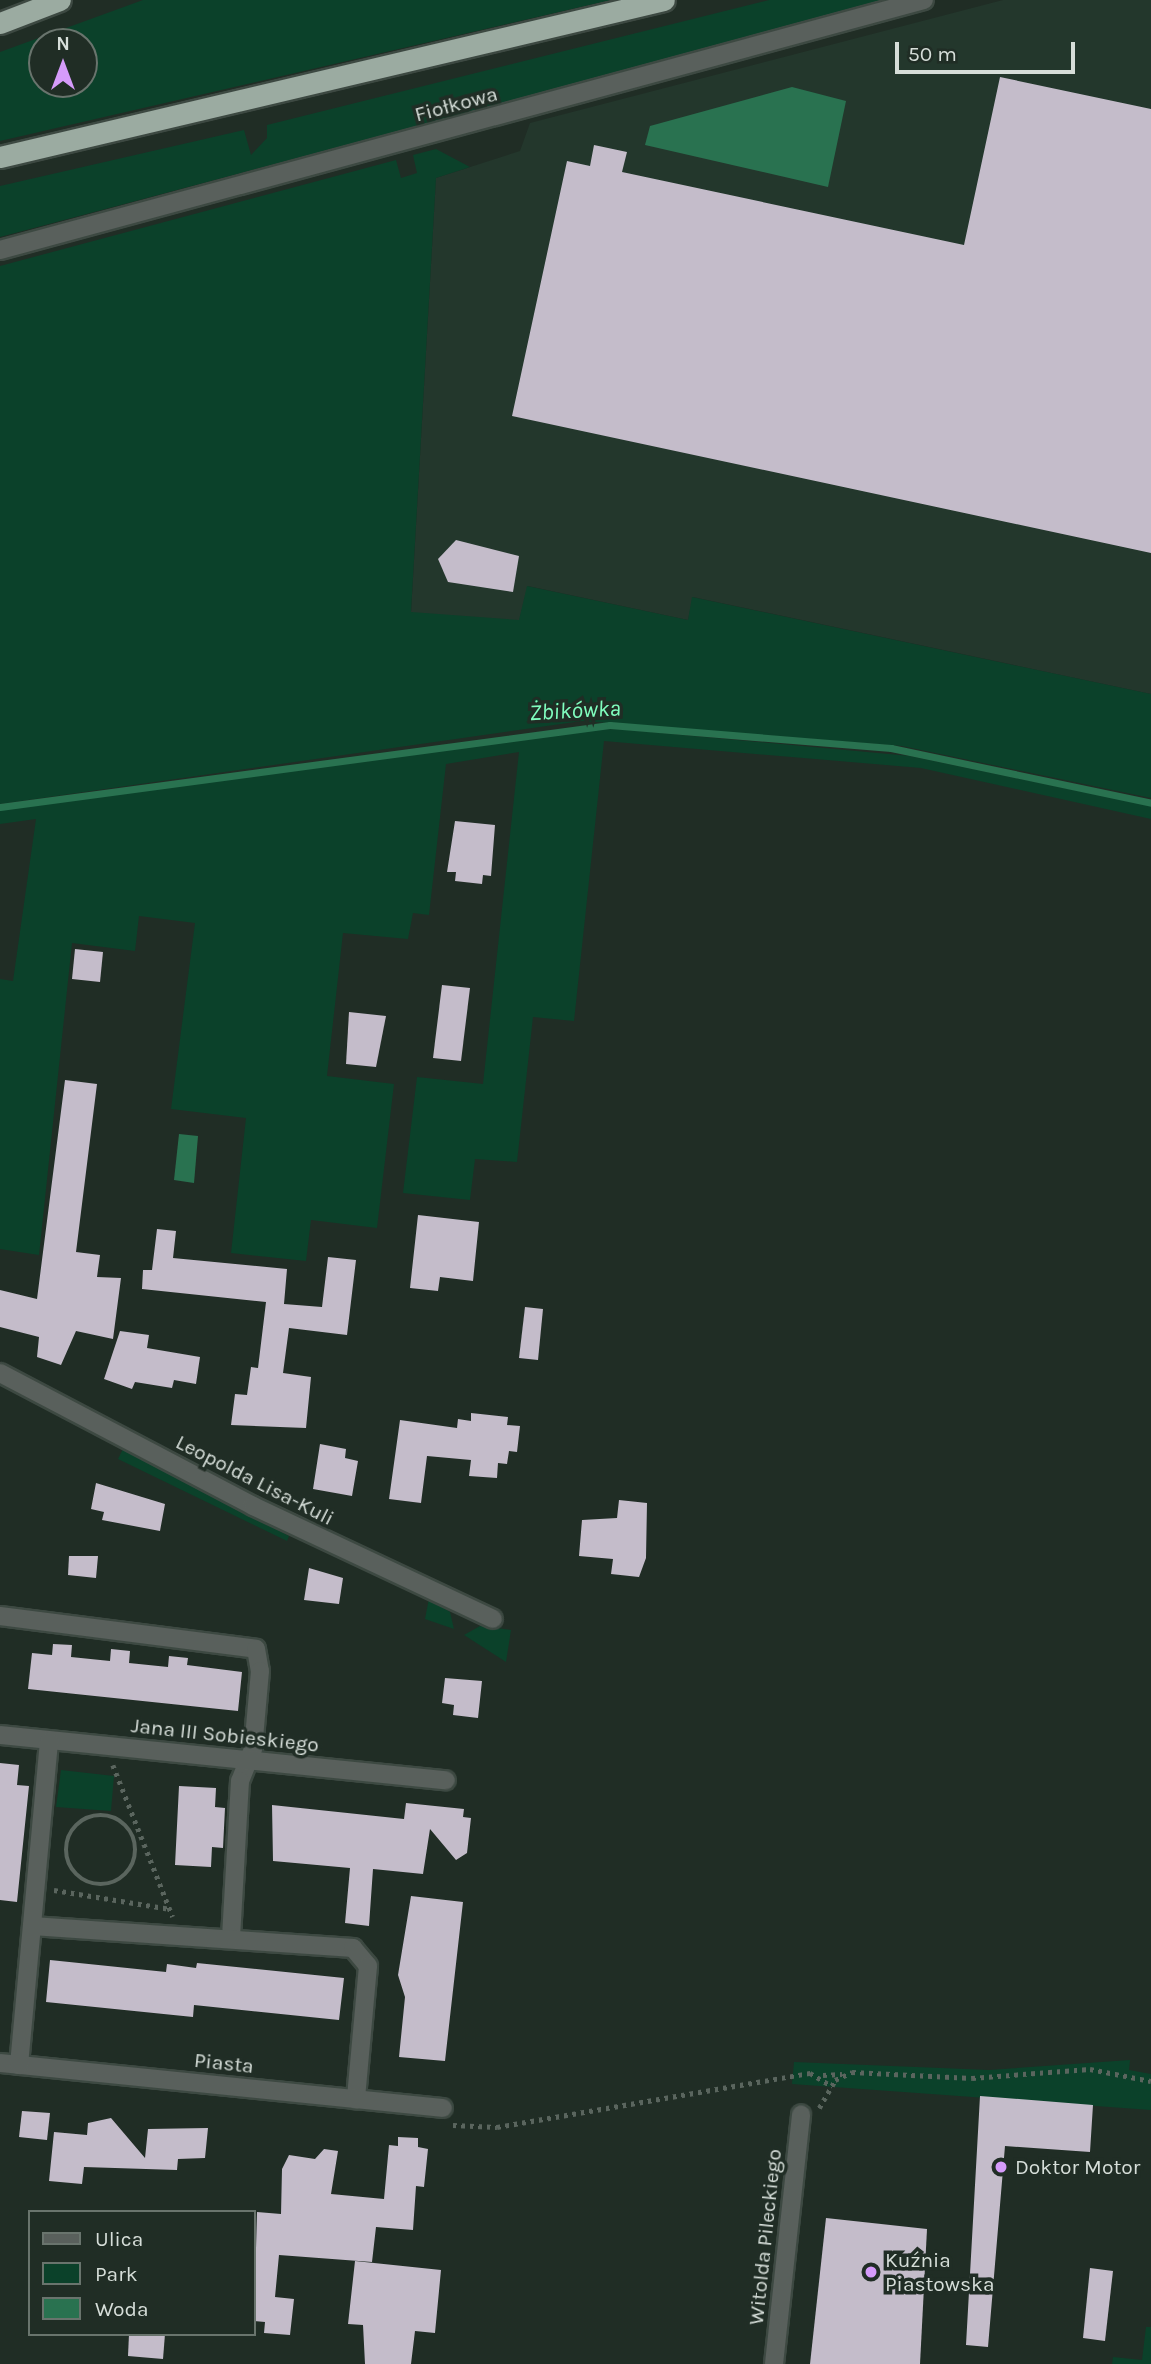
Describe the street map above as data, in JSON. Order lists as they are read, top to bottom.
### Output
{
  "streets": {
    "street": [
      "Fiołkowa",
      "Leopolda Lisa-Kuli",
      "Jana III Sobieskiego",
      "Piasta",
      "Witolda Pileckiego"
    ]
  },
  "water": ["Żbikówka"],
  "places": ["Doktor Motor", "Kuźnia Piastowska"],
  "legend": ["Ulica", "Park", "Woda"],
  "scale_bar": "50 m",
  "north": "top"
}
